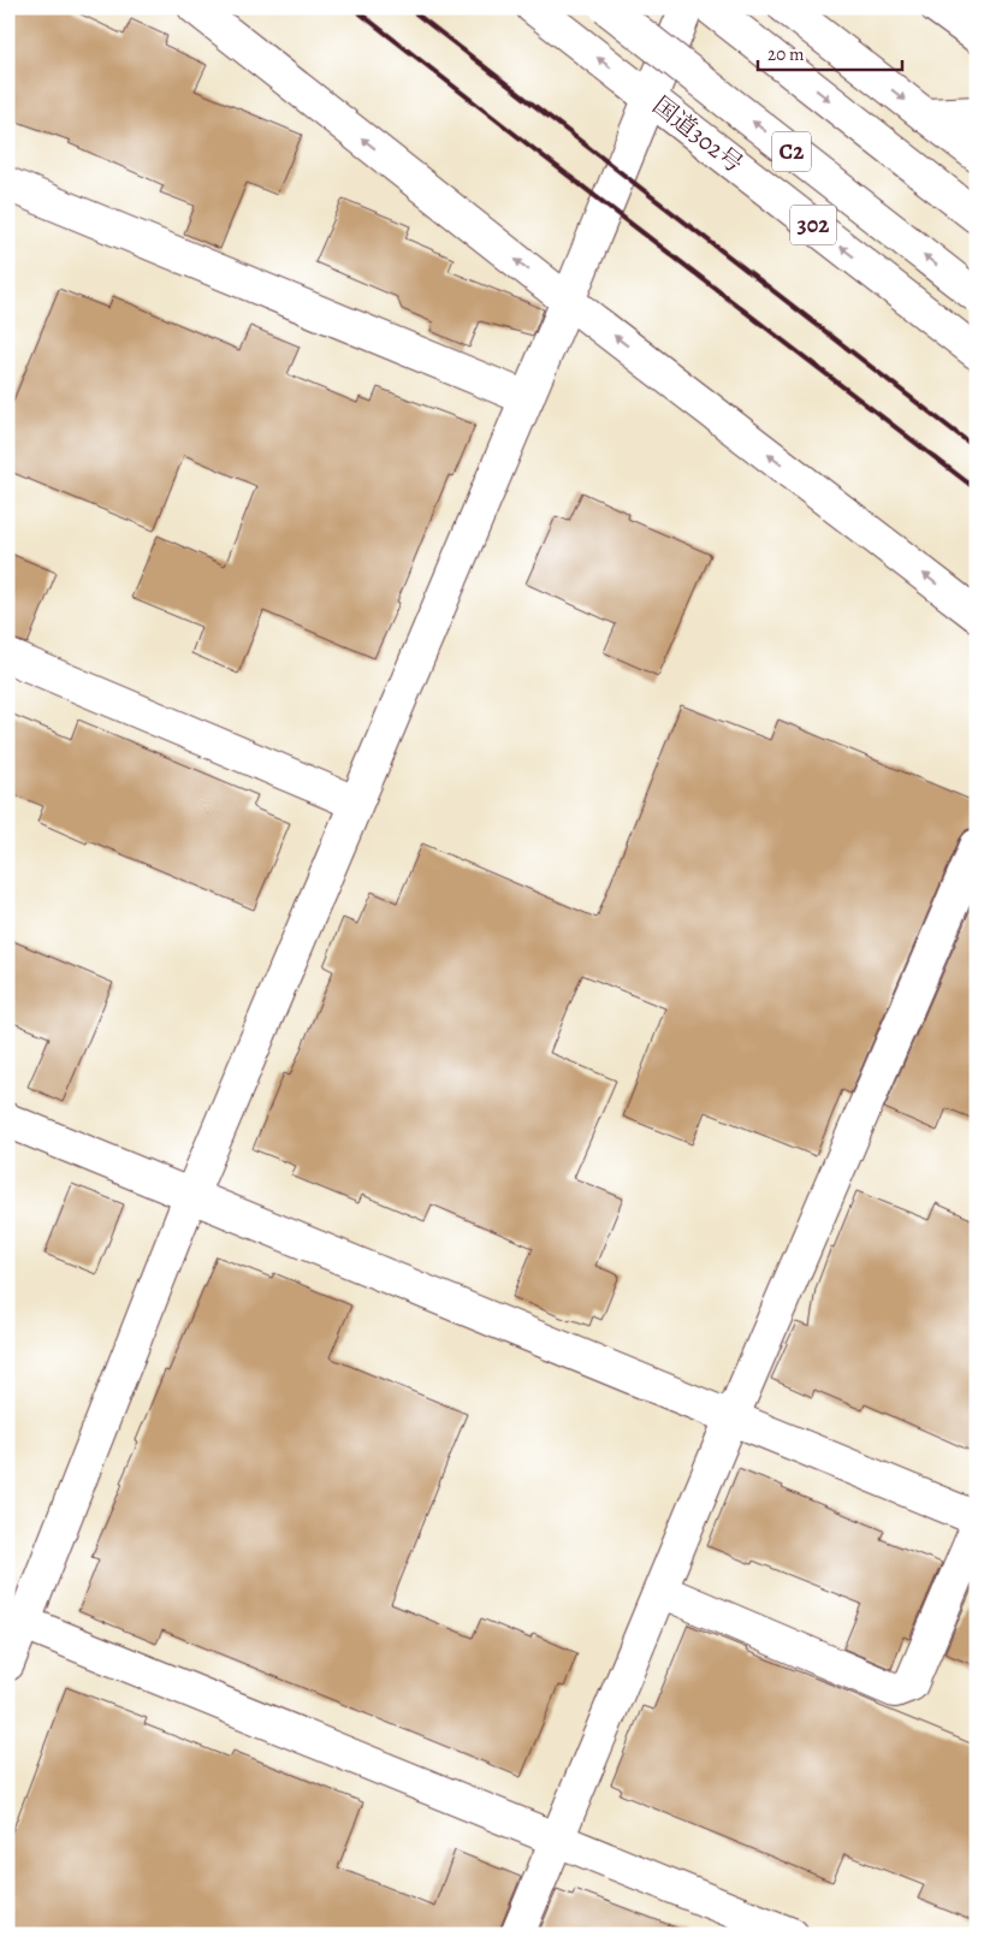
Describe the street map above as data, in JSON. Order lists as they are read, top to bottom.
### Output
{
  "streets": {
    "main road": ["国道302号", "C2", "302"]
  },
  "scale_bar": "20 m"
}
